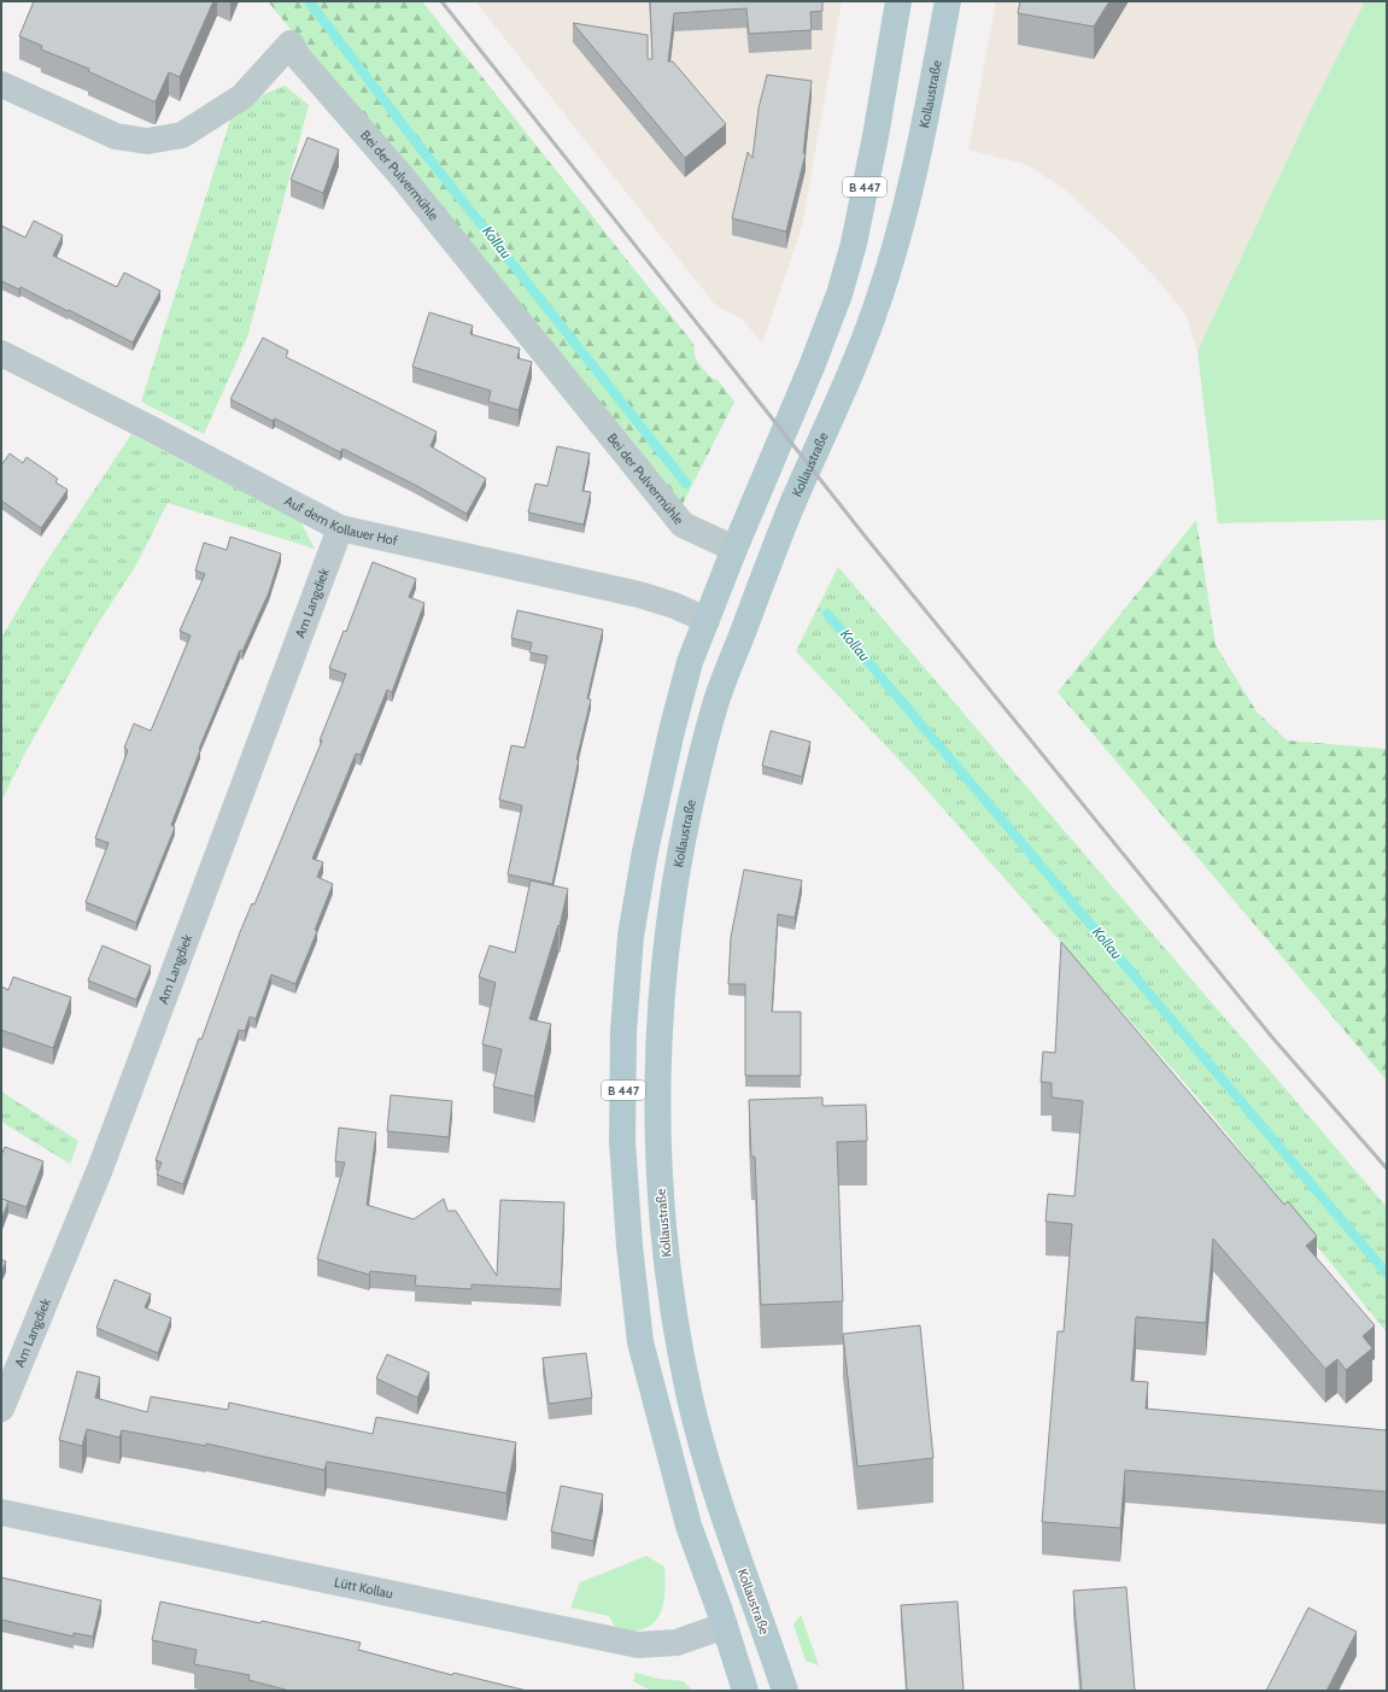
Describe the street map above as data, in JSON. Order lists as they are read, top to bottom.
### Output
{
  "streets": {
    "main road": ["Kollaustraße", "B 447"],
    "street": [
      "Bei der Pulvermühle",
      "Auf dem Kollauer Hof",
      "Am Langdiek",
      "Lütt Kollau"
    ]
  },
  "crossings": [
    ["Bei der Pulvermühle", "B 447"],
    ["B 447", "Auf dem Kollauer Hof"],
    ["B 447", "Lütt Kollau"],
    ["Auf dem Kollauer Hof", "Am Langdiek"]
  ],
  "water": ["Kollau"]
}
